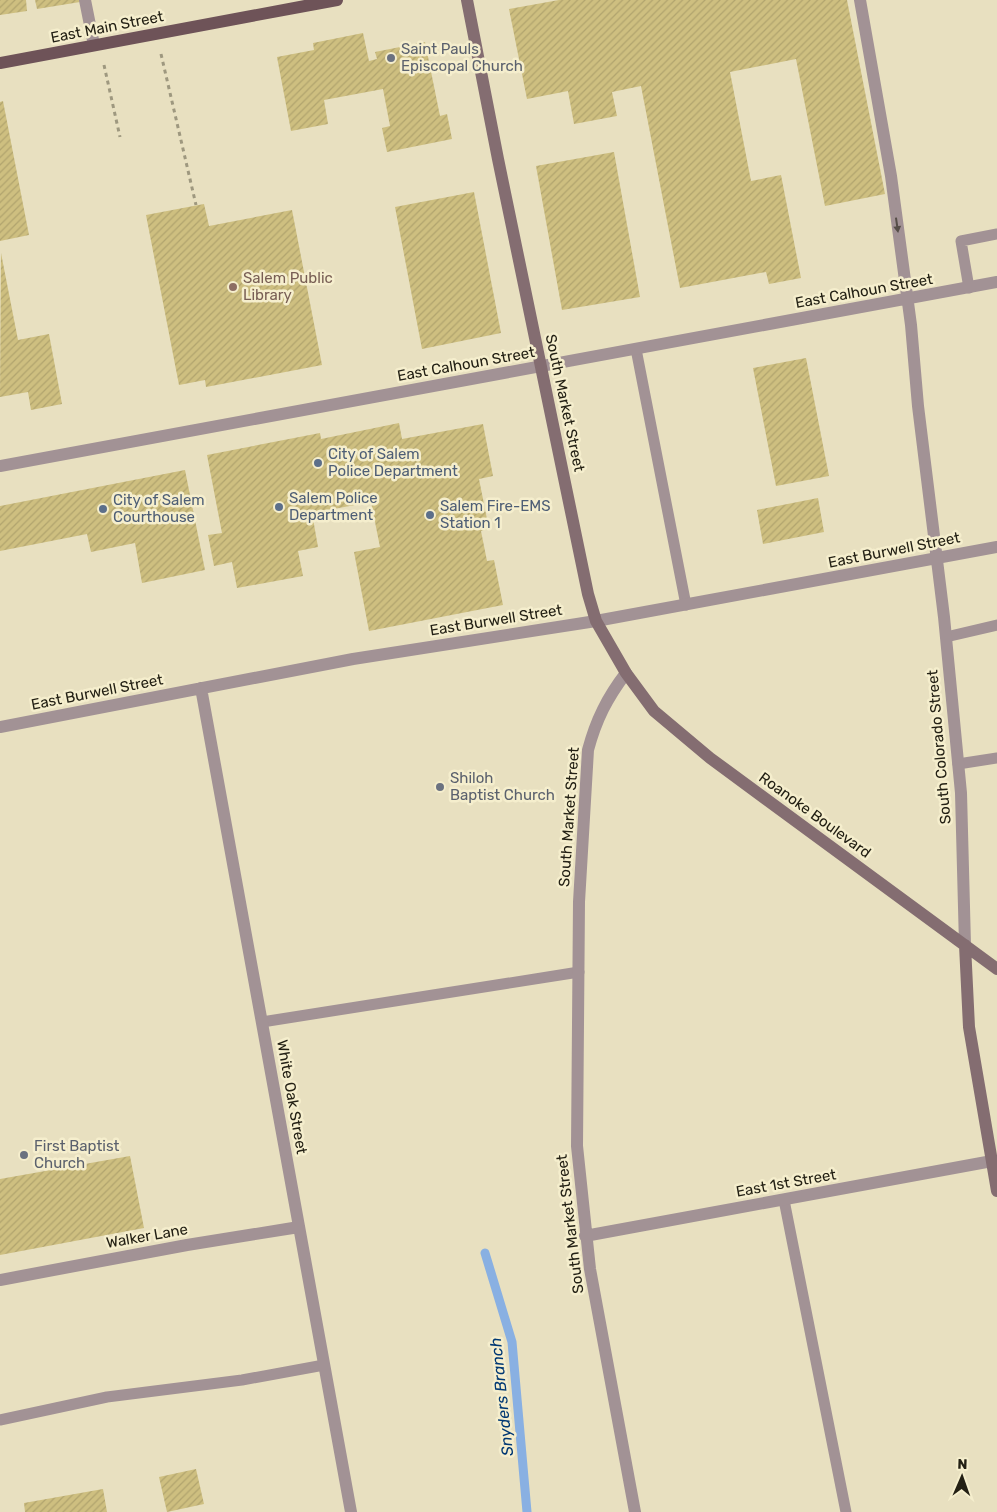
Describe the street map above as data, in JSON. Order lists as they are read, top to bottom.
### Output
{
  "streets": {
    "main road": ["East Main Street"],
    "street": [
      "East Calhoun Street",
      "South Market Street",
      "East Burwell Street",
      "South Colorado Street",
      "Roanoke Boulevard",
      "White Oak Street",
      "East 1st Street",
      "Walker Lane"
    ]
  },
  "crossings": [
    ["East Calhoun Street", "South Market Street"],
    ["East Calhoun Street", "South Colorado Street"],
    ["South Market Street", "East Burwell Street"],
    ["South Market Street", "Roanoke Boulevard"],
    ["South Market Street", "East 1st Street"],
    ["East Burwell Street", "South Colorado Street"],
    ["East Burwell Street", "White Oak Street"],
    ["South Colorado Street", "Roanoke Boulevard"],
    ["South Colorado Street", "East 1st Street"],
    ["White Oak Street", "Walker Lane"]
  ],
  "water": ["Snyders Branch"],
  "places": [
    "Saint Pauls Episcopal Church",
    "Salem Public Library",
    "City of Salem Police Department",
    "Salem Police Department",
    "City of Salem Courthouse",
    "Salem Fire-EMS Station 1",
    "Shiloh Baptist Church",
    "First Baptist Church"
  ],
  "north": "top"
}
